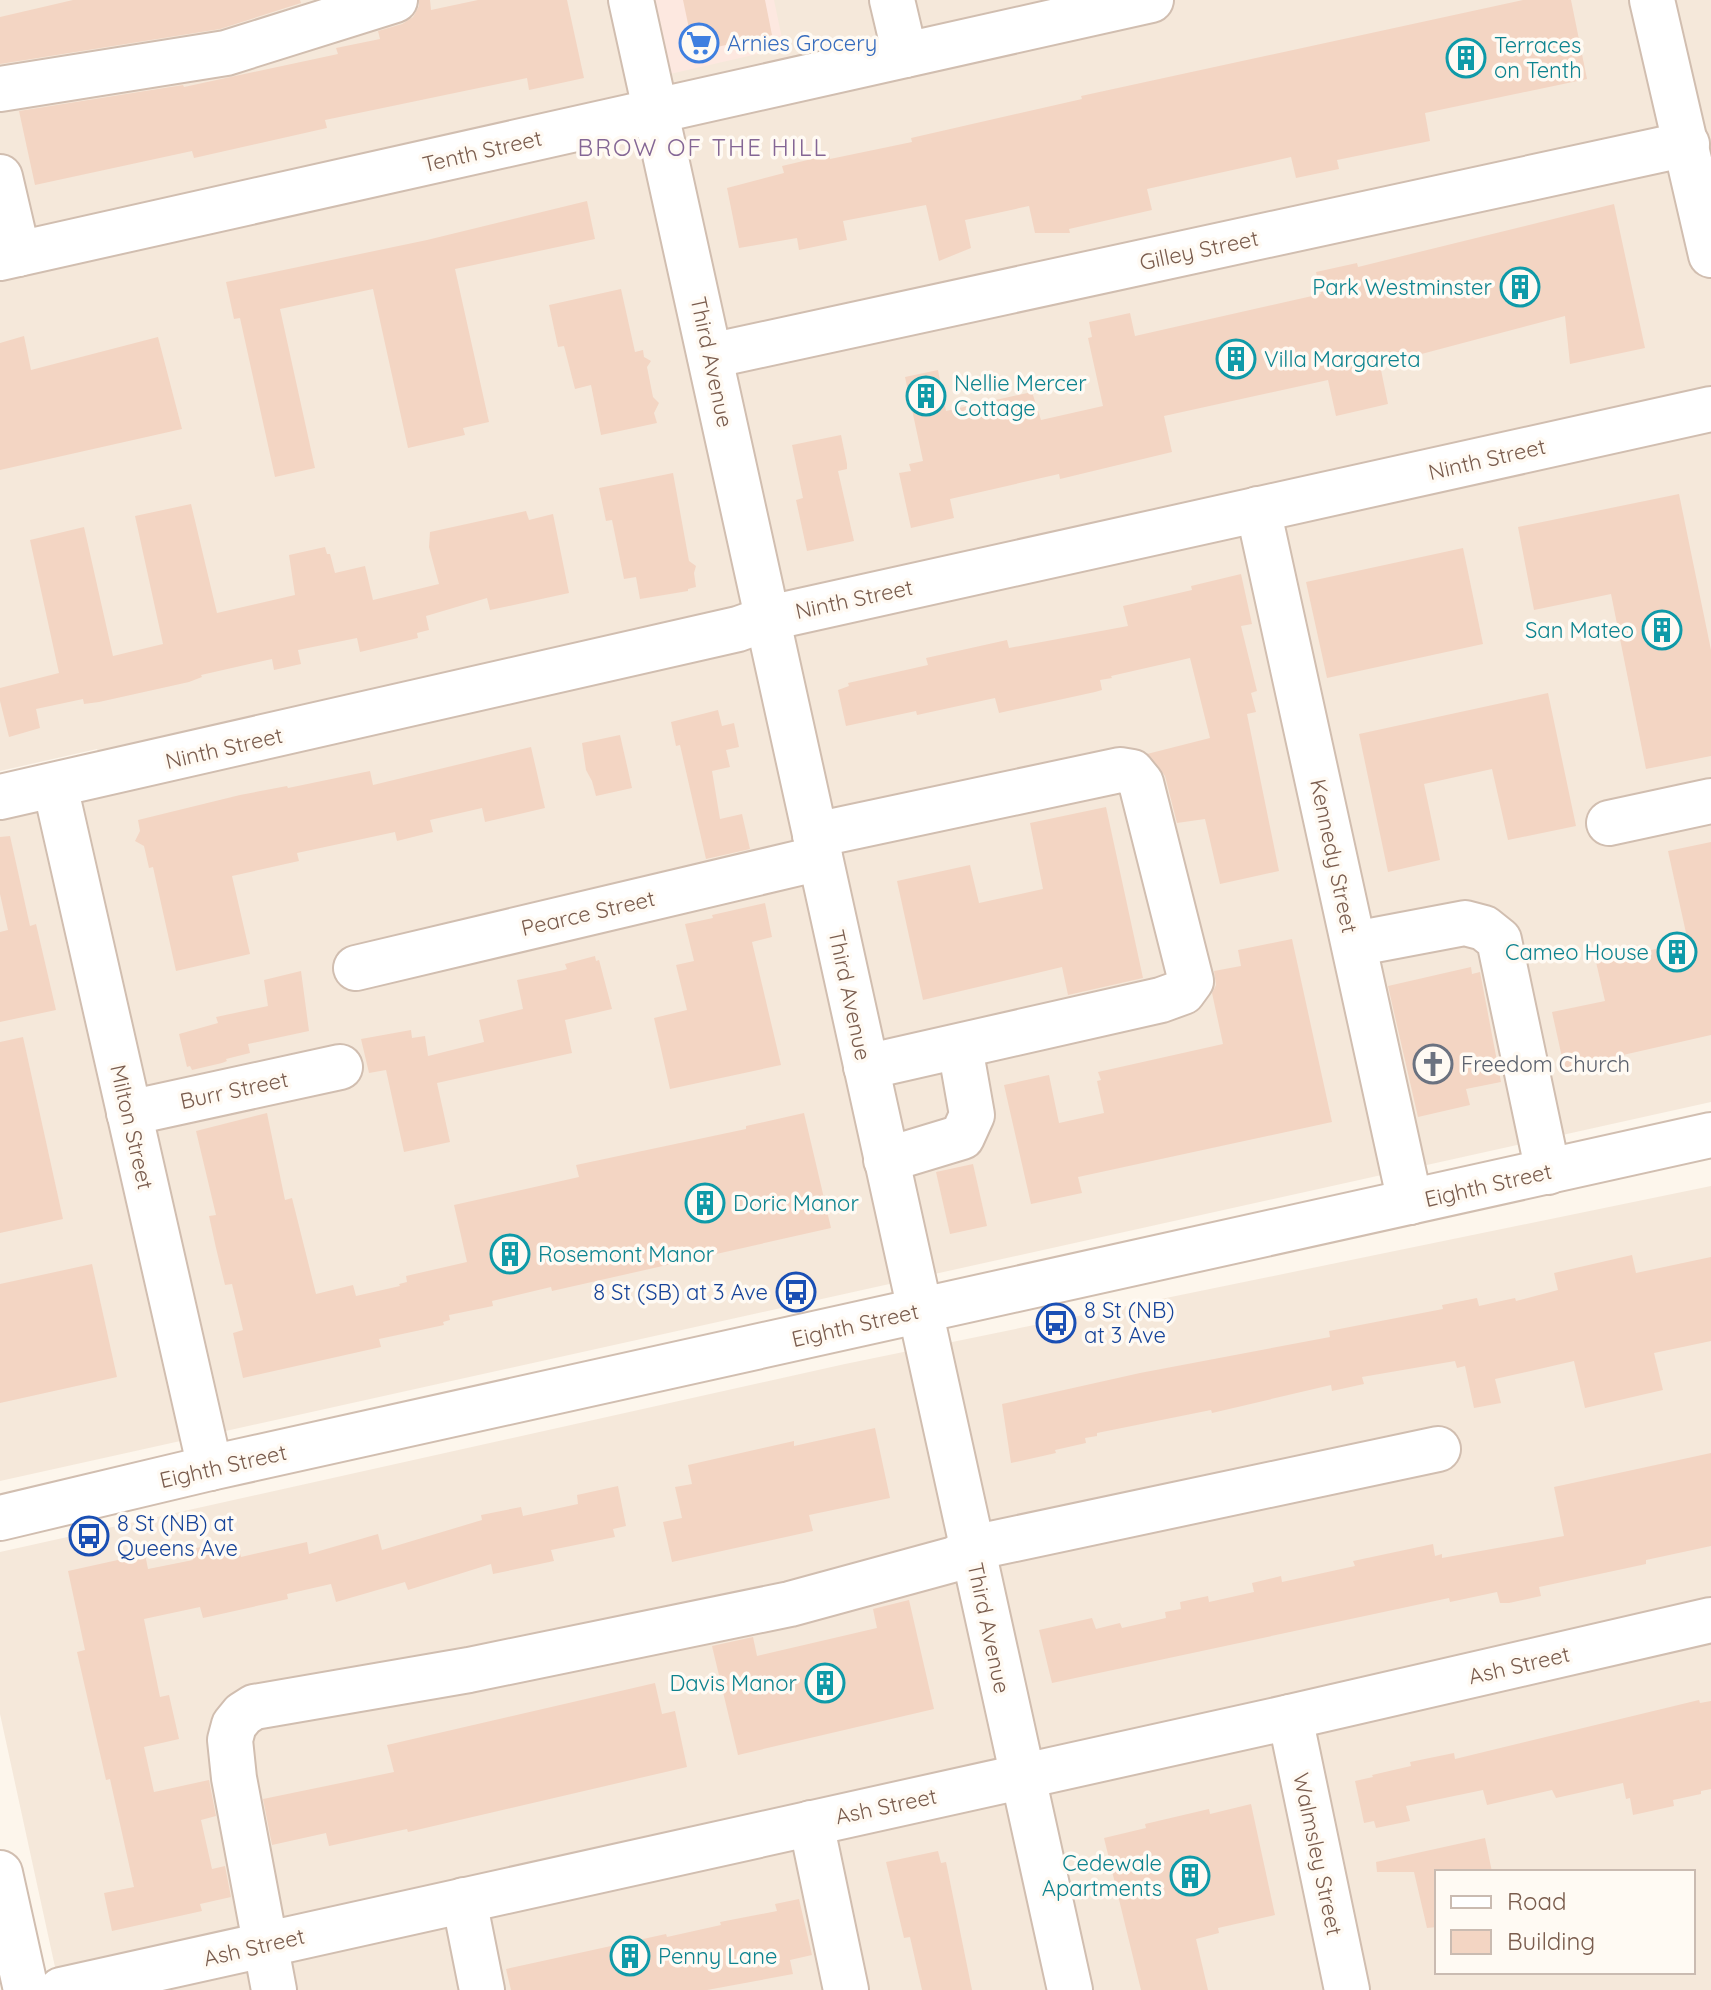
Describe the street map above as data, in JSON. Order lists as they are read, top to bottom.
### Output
{
  "streets": {
    "street": [
      "Tenth Street",
      "Gilley Street",
      "Third Avenue",
      "Ninth Street",
      "Kennedy Street",
      "Pearce Street",
      "Burr Street",
      "Milton Street",
      "Eighth Street",
      "Ash Street",
      "Walmsley Street"
    ]
  },
  "crossings": [
    ["Tenth Street", "Third Avenue"],
    ["Gilley Street", "Third Avenue"],
    ["Third Avenue", "Ninth Street"],
    ["Third Avenue", "Pearce Street"],
    ["Third Avenue", "Eighth Street"],
    ["Third Avenue", "Ash Street"],
    ["Ninth Street", "Kennedy Street"],
    ["Ninth Street", "Milton Street"],
    ["Kennedy Street", "Eighth Street"],
    ["Burr Street", "Milton Street"],
    ["Milton Street", "Eighth Street"],
    ["Ash Street", "Walmsley Street"]
  ],
  "districts": ["BROW OF THE HILL"],
  "places": {
    "supermarket": ["Arnies Grocery"],
    "building": [
      "Terraces on Tenth",
      "Park Westminster",
      "Villa Margareta",
      "Nellie Mercer Cottage",
      "San Mateo",
      "Cameo House",
      "Doric Manor",
      "Rosemont Manor",
      "Davis Manor",
      "Cedewale Apartments",
      "Penny Lane"
    ],
    "church": ["Freedom Church"],
    "bus stop": ["8 St (SB) at 3 Ave", "8 St (NB) at 3 Ave", "8 St (NB) at Queens Ave"]
  },
  "legend": ["Road", "Building"]
}
